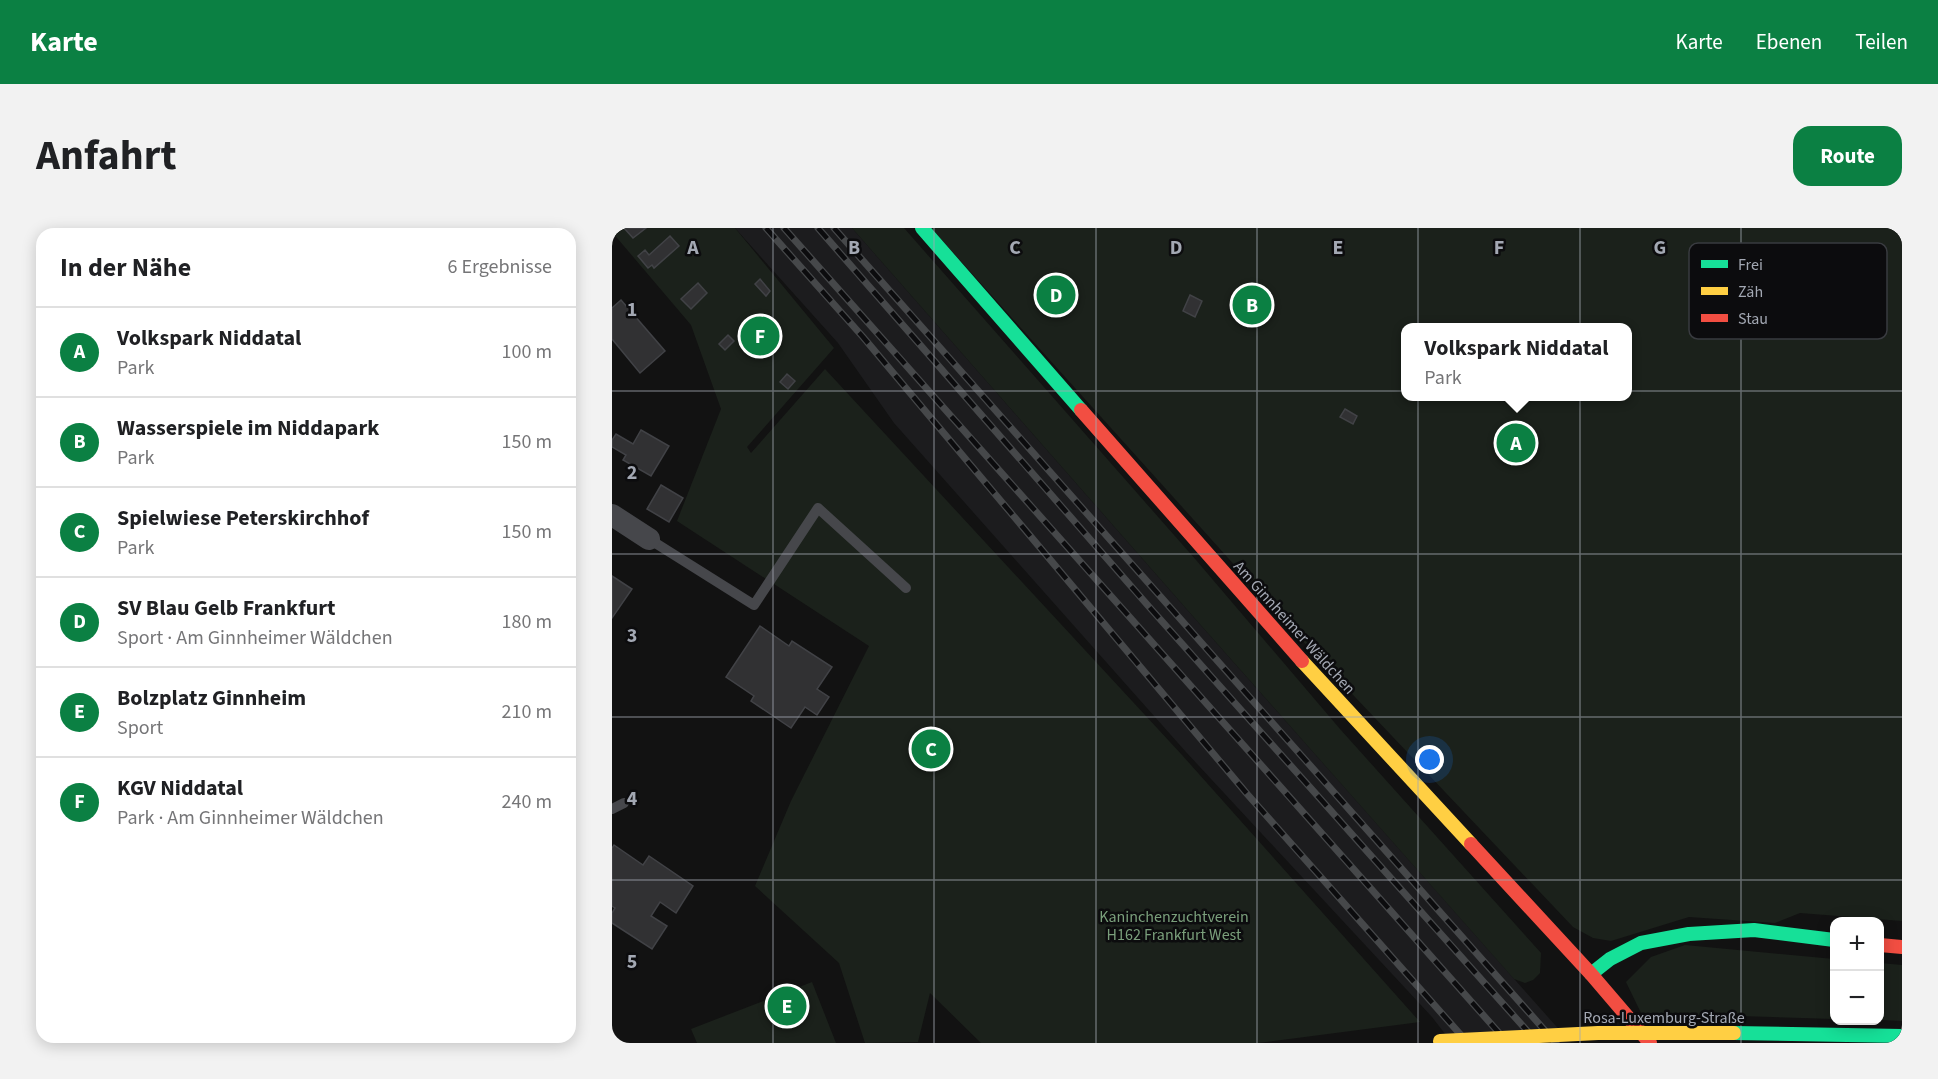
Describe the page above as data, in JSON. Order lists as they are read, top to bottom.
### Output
{
  "streets": {
    "main road": ["Am Ginnheimer Wäldchen", "Rosa-Luxemburg-Straße"]
  },
  "parks": ["Kaninchenzuchtverein H162 Frankfurt West"],
  "legend": ["Frei", "Zäh", "Stau"],
  "page": {
    "header": "Karte",
    "nav": ["Karte", "Ebenen", "Teilen"],
    "title": "Anfahrt",
    "buttons": "Route",
    "heading": ["In der Nähe", "6 Ergebnisse"],
    "pins": [
      "D",
      "B",
      "F",
      "A",
      "C",
      "E"
    ],
    "list": [
      {
        "mark": "A",
        "name": "Volkspark Niddatal",
        "note": "Park",
        "value": "100 m"
      },
      {
        "mark": "B",
        "name": "Wasserspiele im Niddapark",
        "note": "Park",
        "value": "150 m"
      },
      {
        "mark": "C",
        "name": "Spielwiese Peterskirchhof",
        "note": "Park",
        "value": "150 m"
      },
      {
        "mark": "D",
        "name": "SV Blau Gelb Frankfurt",
        "note": "Sport · Am Ginnheimer Wäldchen",
        "value": "180 m"
      },
      {
        "mark": "E",
        "name": "Bolzplatz Ginnheim",
        "note": "Sport",
        "value": "210 m"
      },
      {
        "mark": "F",
        "name": "KGV Niddatal",
        "note": "Park · Am Ginnheimer Wäldchen",
        "value": "240 m"
      }
    ],
    "popup": ["Volkspark Niddatal", "Park"],
    "map_buttons": ["+", "−"]
  },
  "grid": {
    "columns": [
      "A",
      "B",
      "C",
      "D",
      "E",
      "F",
      "G"
    ],
    "rows": [
      "1",
      "2",
      "3",
      "4",
      "5"
    ]
  }
}
